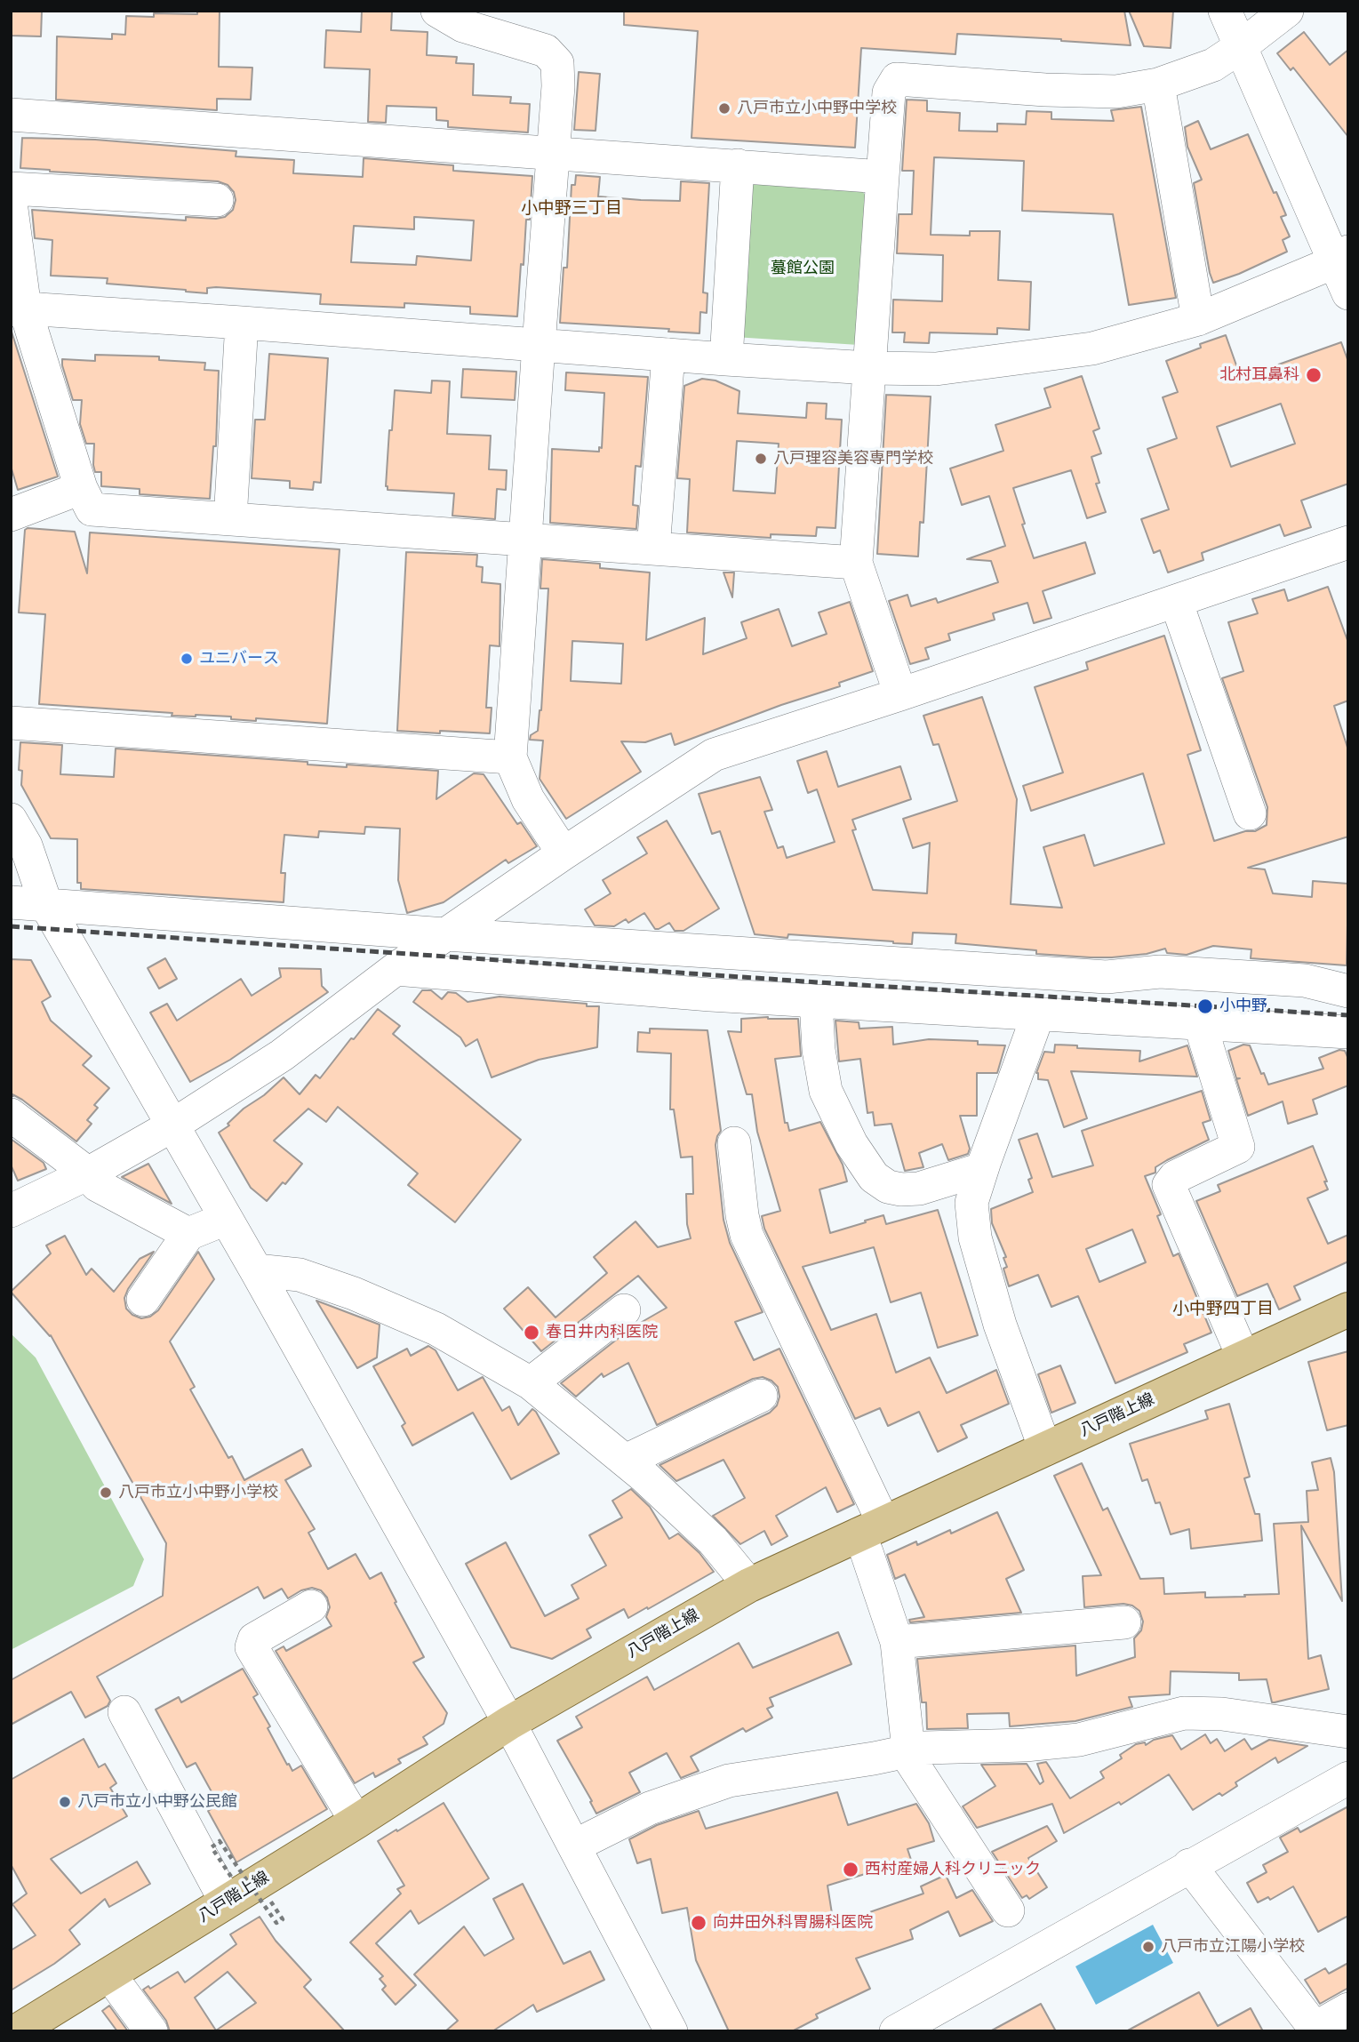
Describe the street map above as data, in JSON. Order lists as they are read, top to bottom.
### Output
{
  "streets": {
    "main road": ["八戸階上線"]
  },
  "districts": ["小中野三丁目", "小中野四丁目"],
  "parks": ["蟇館公園"],
  "places": [
    "八戸市立小中野中学校",
    "北村耳鼻科",
    "八戸理容美容専門学校",
    "ユニバース",
    "小中野",
    "春日井内科医院",
    "八戸市立小中野小学校",
    "八戸市立小中野公民館",
    "西村産婦人科クリニック",
    "向井田外科胃腸科医院",
    "八戸市立江陽小学校"
  ]
}
